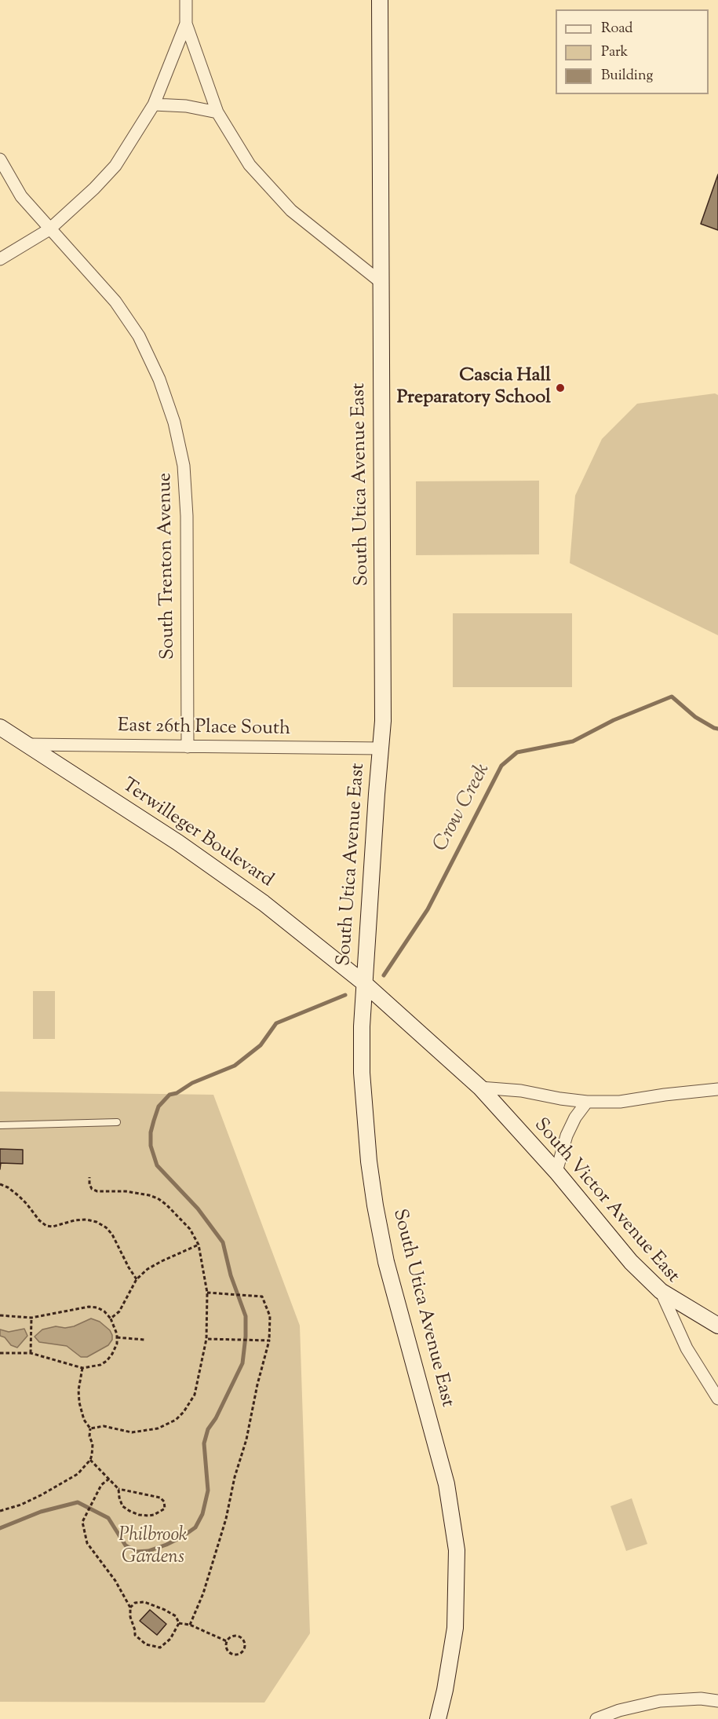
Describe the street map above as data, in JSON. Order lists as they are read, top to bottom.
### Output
{
  "streets": {
    "street": [
      "South Utica Avenue East",
      "South Trenton Avenue",
      "East 26th Place South",
      "Terwilleger Boulevard",
      "South Victor Avenue East"
    ]
  },
  "crossings": [
    ["South Utica Avenue East", "East 26th Place South"],
    ["South Utica Avenue East", "Terwilleger Boulevard"],
    ["South Trenton Avenue", "East 26th Place South"],
    ["East 26th Place South", "Terwilleger Boulevard"],
    ["Terwilleger Boulevard", "South Victor Avenue East"]
  ],
  "water": ["Crow Creek"],
  "parks": ["Philbrook Gardens"],
  "places": ["Cascia Hall Preparatory School"],
  "legend": ["Road", "Park", "Building"]
}
